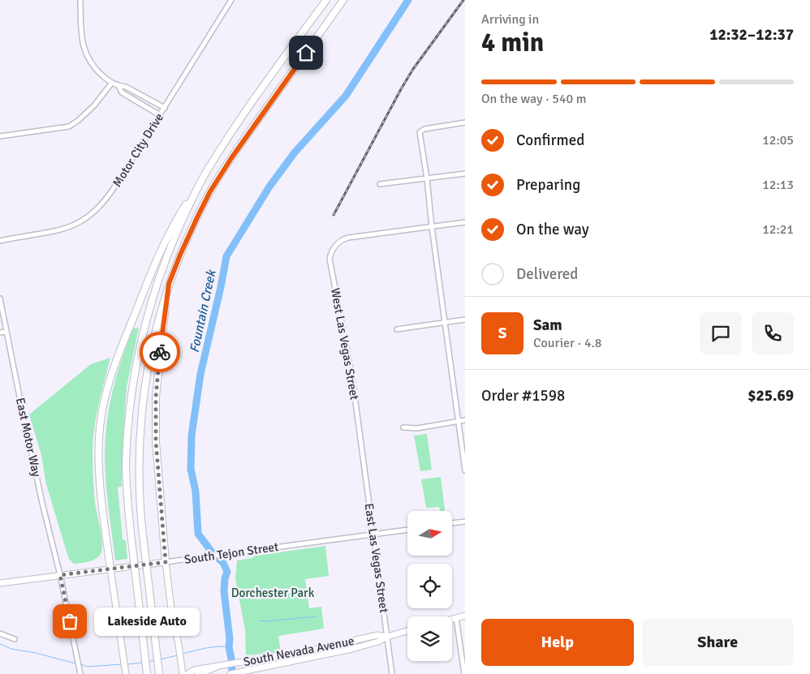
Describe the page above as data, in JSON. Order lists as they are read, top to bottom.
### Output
{
  "streets": {
    "main road": ["South Tejon Street", "South Nevada Avenue"],
    "street": [
      "Motor City Drive",
      "West Las Vegas Street",
      "East Motor Way",
      "East Las Vegas Street"
    ]
  },
  "crossings": [
    ["West Las Vegas Street", "East Las Vegas Street"],
    ["East Motor Way", "South Tejon Street"],
    ["South Tejon Street", "East Las Vegas Street"],
    ["East Las Vegas Street", "South Nevada Avenue"]
  ],
  "water": ["Fountain Creek"],
  "parks": ["Dorchester Park"],
  "places": ["Lakeside Auto"],
  "north": "right",
  "page": {
    "heading": ["4 min", "Arriving in", "12:32–12:37"],
    "panel": [
      "Sam",
      "Courier · 4.8",
      "Order #1598",
      "$25.69"
    ],
    "bar": "On the way · 540 m",
    "list": [
      ["Confirmed", "12:05"],
      ["Preparing", "12:13"],
      ["On the way", "12:21"],
      "Delivered"
    ],
    "round": "S",
    "bubble": "Lakeside Auto",
    "buttons": ["Help", "Share"]
  }
}
